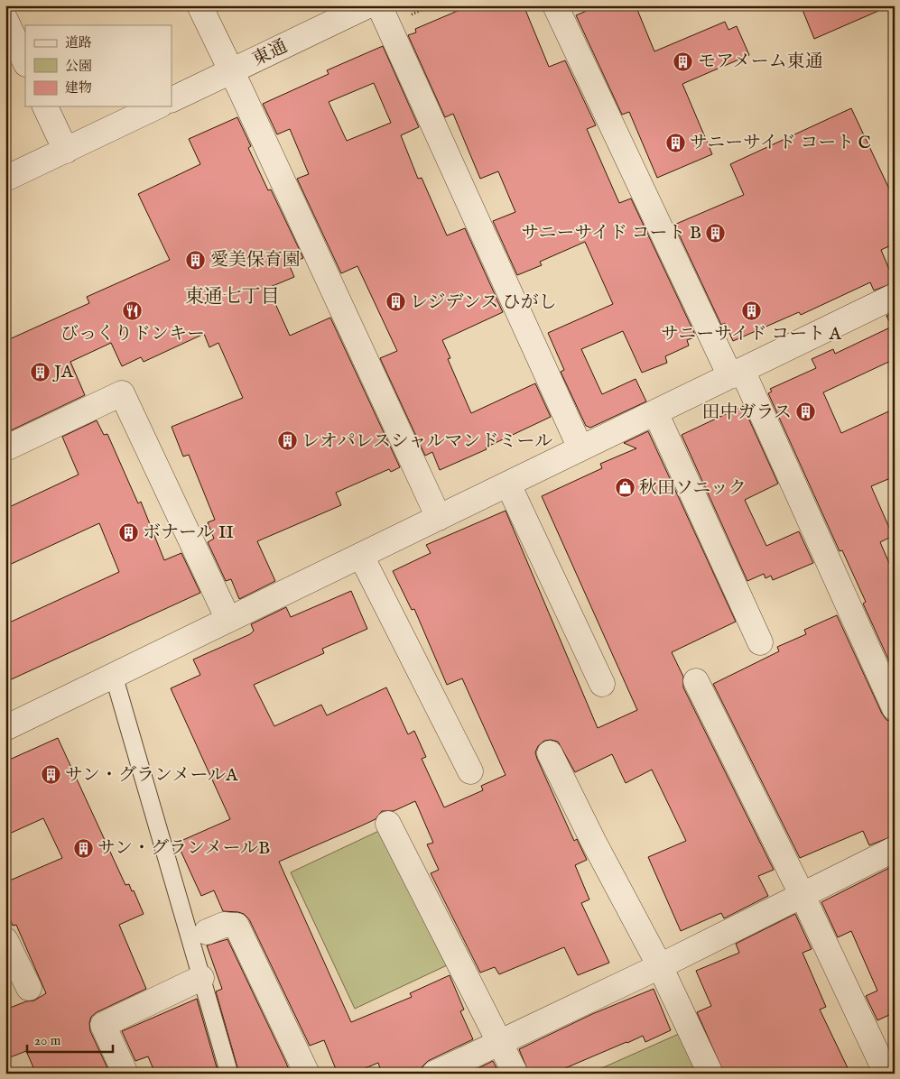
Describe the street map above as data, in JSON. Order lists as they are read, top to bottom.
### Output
{
  "streets": {
    "street": ["東通"]
  },
  "districts": ["東通七丁目"],
  "places": {
    "building": [
      "モアメーム東通",
      "サニーサイド コート C",
      "サニーサイド コート B",
      "愛美保育園",
      "レジデンス ひがし",
      "サニーサイド コート A",
      "JA",
      "田中ガラス",
      "レオパレスシャルマンドミール",
      "ボナール II",
      "サン・グランメールA",
      "サン・グランメールB"
    ],
    "restaurant": ["びっくりドンキー"],
    "shop": ["秋田ソニック"]
  },
  "legend": ["道路", "公園", "建物"],
  "scale_bar": "20 m"
}
